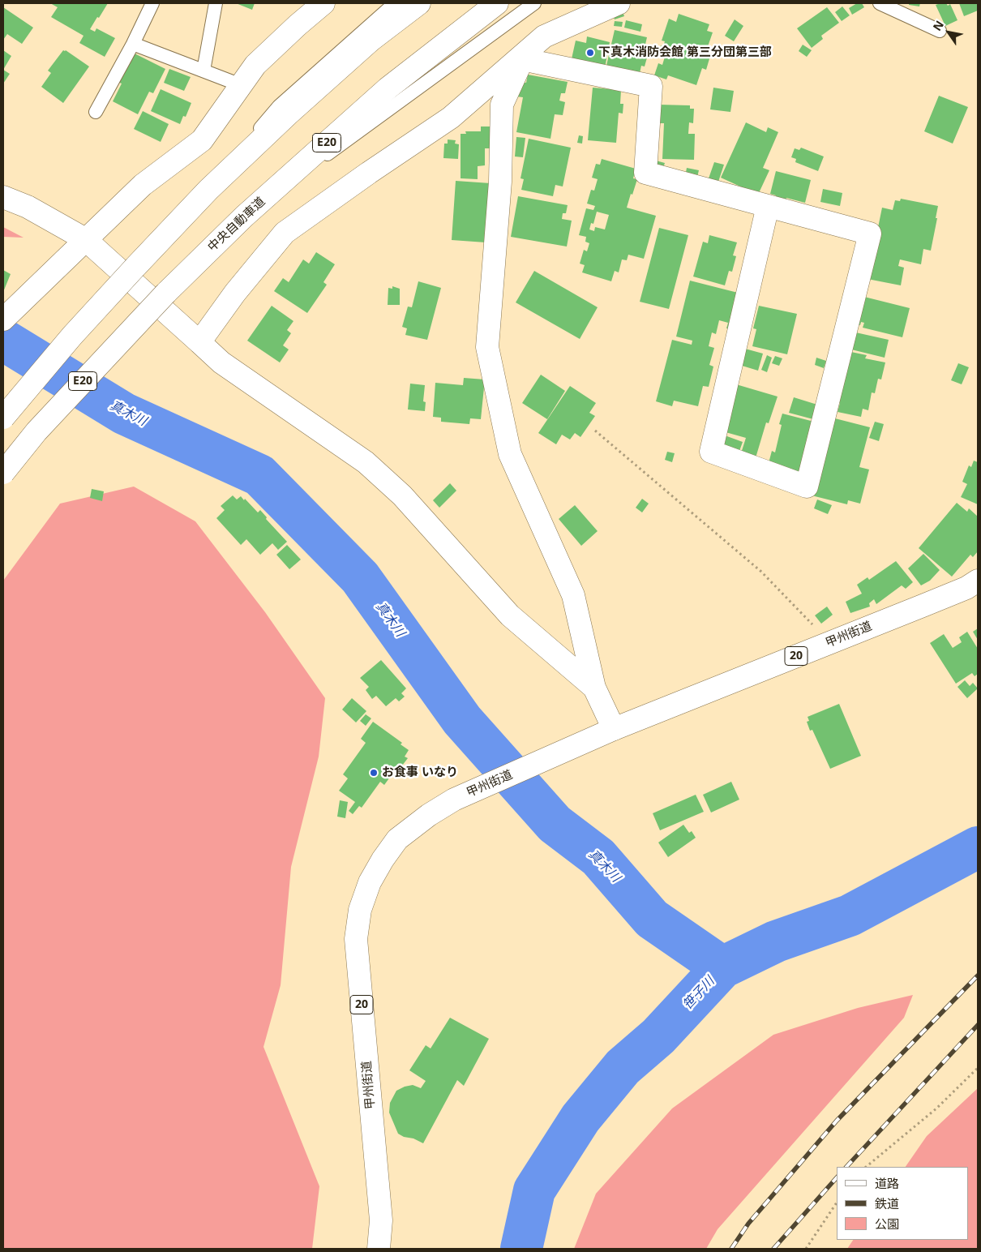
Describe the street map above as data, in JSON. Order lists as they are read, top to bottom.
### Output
{
  "streets": {
    "main road": [
      "E20",
      "中央自動車道",
      "甲州街道",
      "20"
    ]
  },
  "water": ["真木川", "笹子川"],
  "places": ["下真木消防会館 第三分団第三部", "お食事 いなり"],
  "legend": ["道路", "鉄道", "公園"],
  "north": "top left"
}
